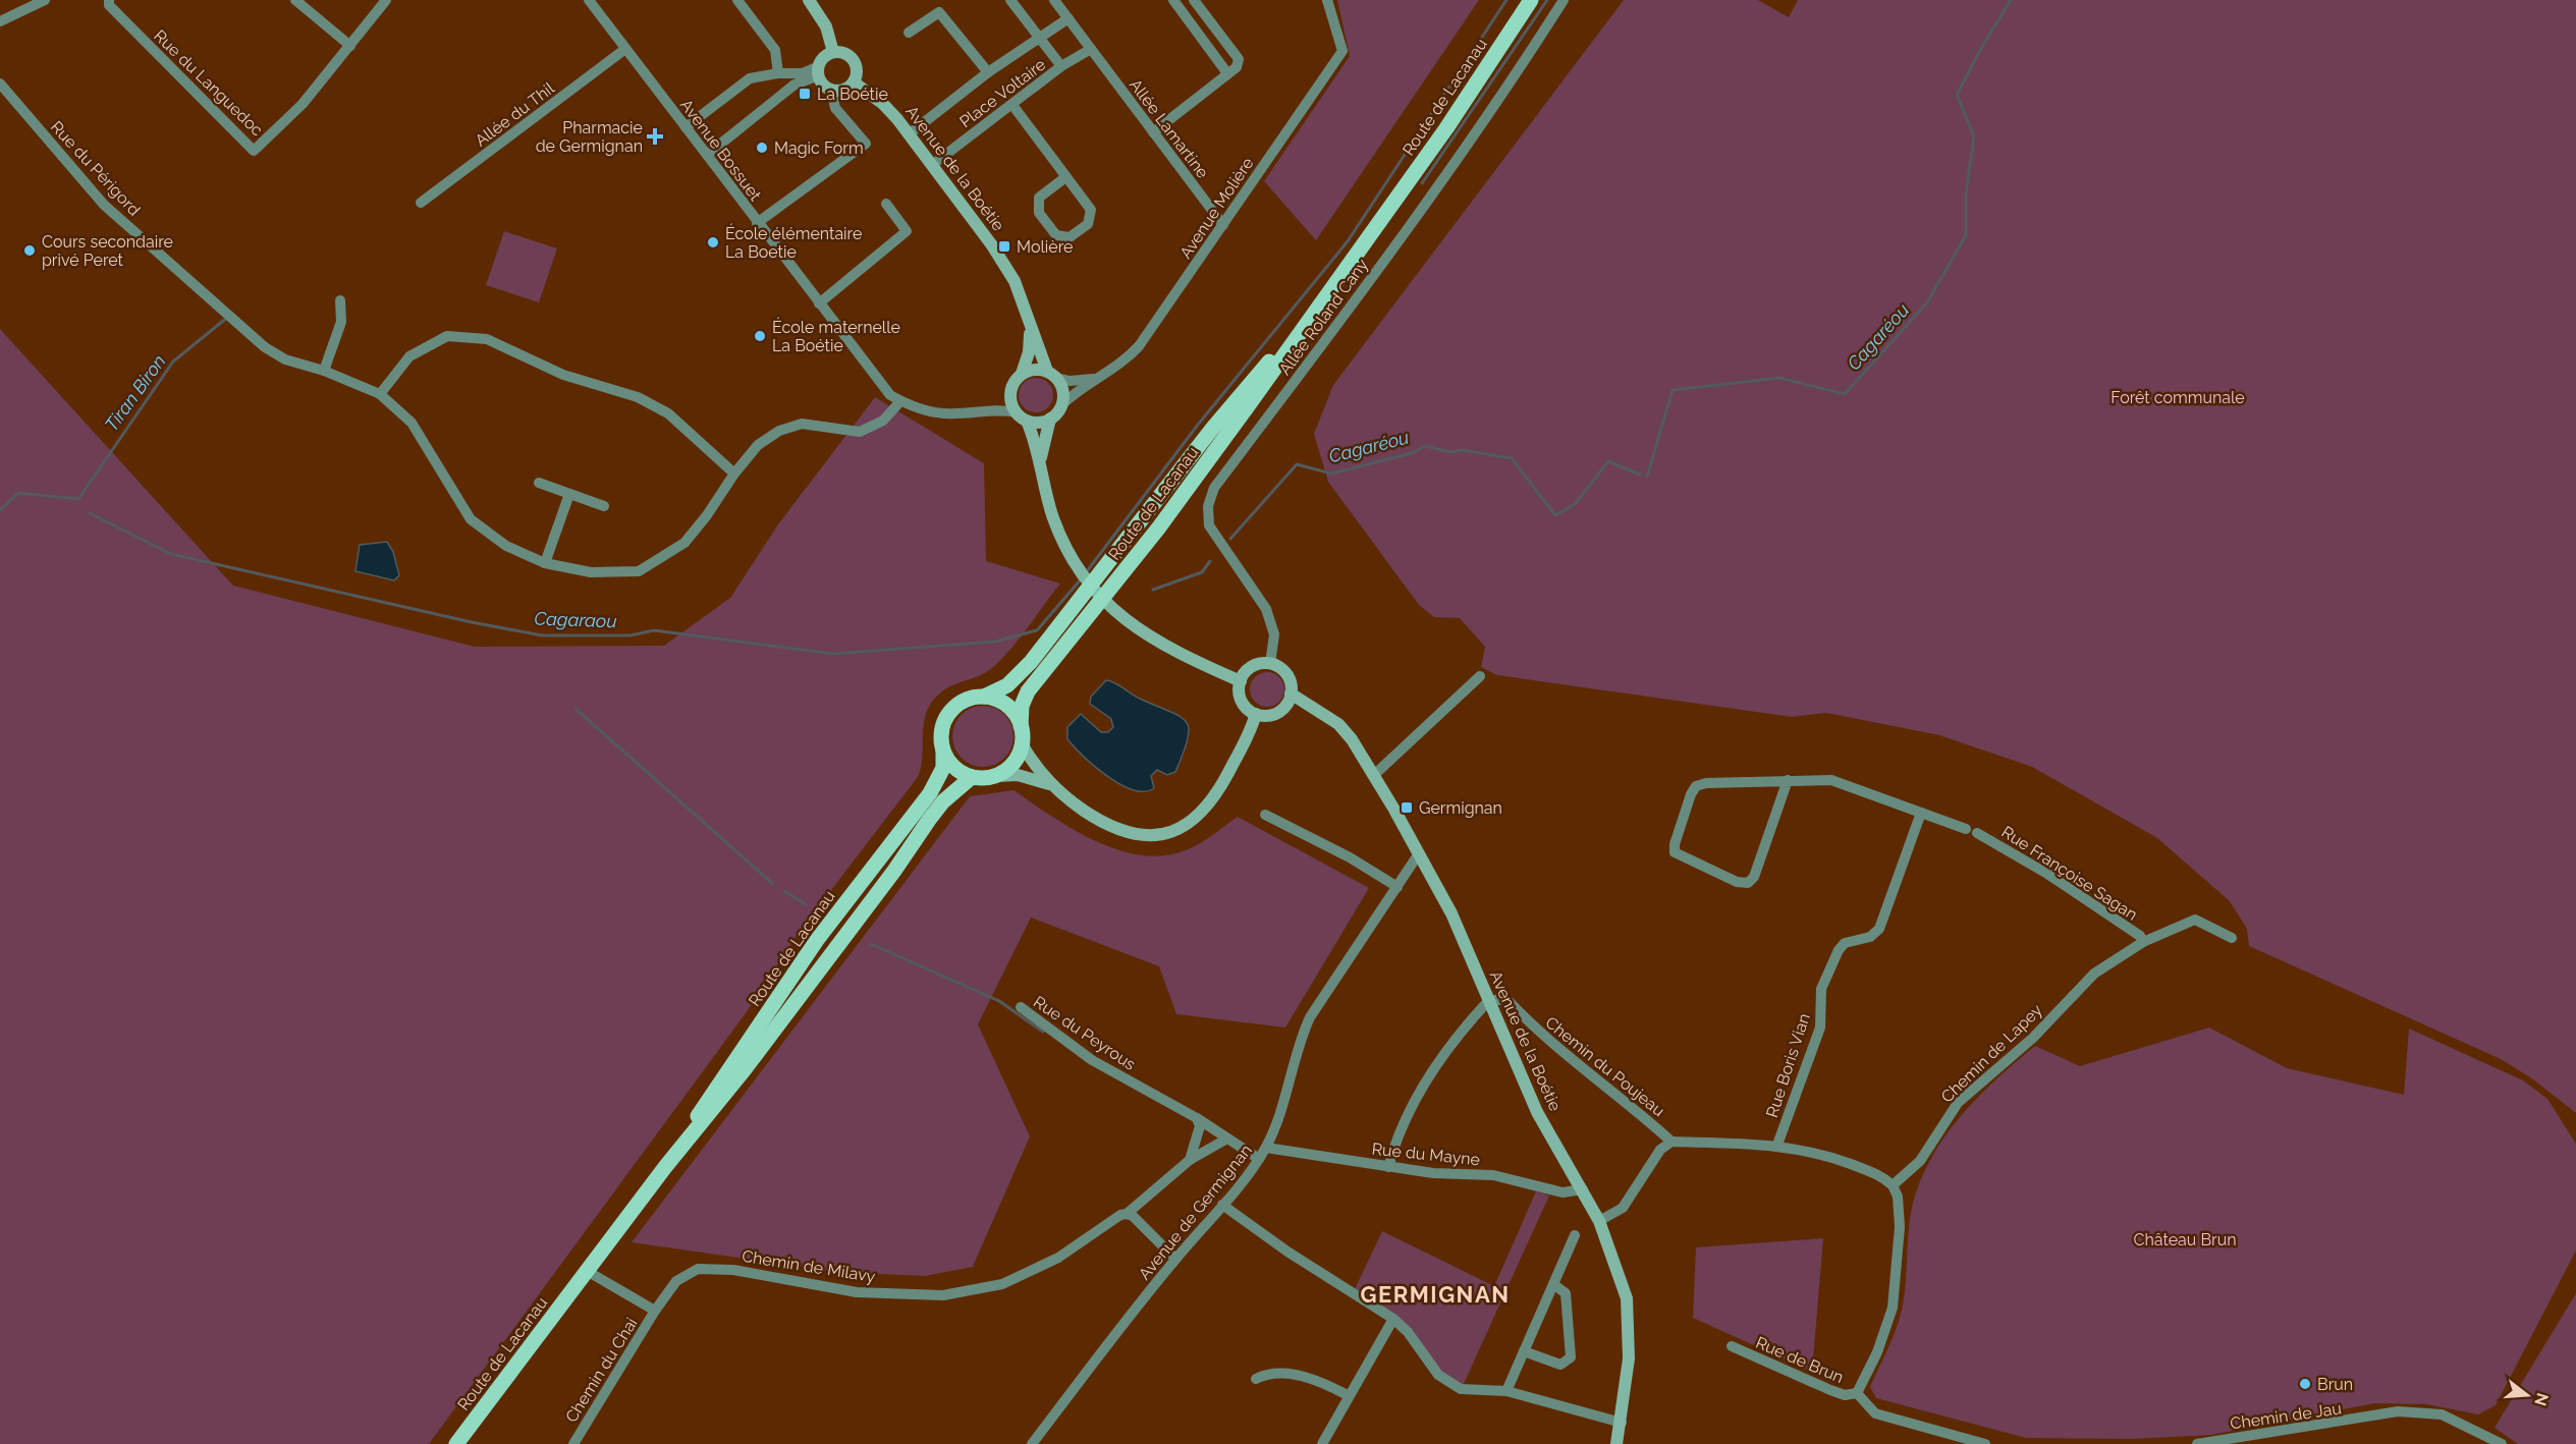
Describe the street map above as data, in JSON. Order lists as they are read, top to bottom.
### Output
{
  "streets": {
    "main road": ["Route de Lacanau", "Avenue de la Boétie"],
    "street": [
      "Rue du Languedoc",
      "Place Voltaire",
      "Allée du Thil",
      "Allée Lamartine",
      "Avenue Bossuet",
      "Rue du Périgord",
      "Avenue Molière",
      "Allée Roland Cany",
      "Rue Françoise Sagan",
      "Rue du Peyrous",
      "Chemin de Lapey",
      "Rue Boris Vian",
      "Chemin du Poujeau",
      "Rue du Mayne",
      "Avenue de Germignan",
      "Chemin de Milavy",
      "Rue de Brun",
      "Chemin du Chai",
      "Chemin de Jau"
    ]
  },
  "crossings": [
    ["Place Voltaire", "Allée Lamartine"],
    ["Place Voltaire", "Avenue de la Boétie"],
    ["Allée du Thil", "Avenue Bossuet"],
    ["Allée Lamartine", "Avenue Molière"],
    ["Avenue Bossuet", "Rue du Périgord"],
    ["Avenue de la Boétie", "Avenue Molière"],
    ["Avenue de la Boétie", "Allée Roland Cany"],
    ["Avenue de la Boétie", "Chemin du Poujeau"],
    ["Avenue de la Boétie", "Rue du Mayne"],
    ["Avenue de la Boétie", "Avenue de Germignan"],
    ["Rue Françoise Sagan", "Chemin de Lapey"],
    ["Rue Françoise Sagan", "Rue Boris Vian"],
    ["Rue du Peyrous", "Avenue de Germignan"],
    ["Rue du Peyrous", "Chemin de Milavy"],
    ["Rue du Mayne", "Avenue de Germignan"],
    ["Chemin de Milavy", "Chemin du Chai"]
  ],
  "districts": ["GERMIGNAN"],
  "water": ["Cagaréou", "Tiran Biron", "Cagaraou"],
  "parks": ["Forêt communale", "Château Brun"],
  "places": {
    "transit": ["La Boétie", "Molière", "Germignan"],
    "health": ["Pharmacie de Germignan"],
    "other": [
      "Magic Form",
      "École élémentaire La Boetie",
      "Cours secondaire privé Peret",
      "École maternelle La Boétie",
      "Brun"
    ]
  },
  "north": "right"
}
